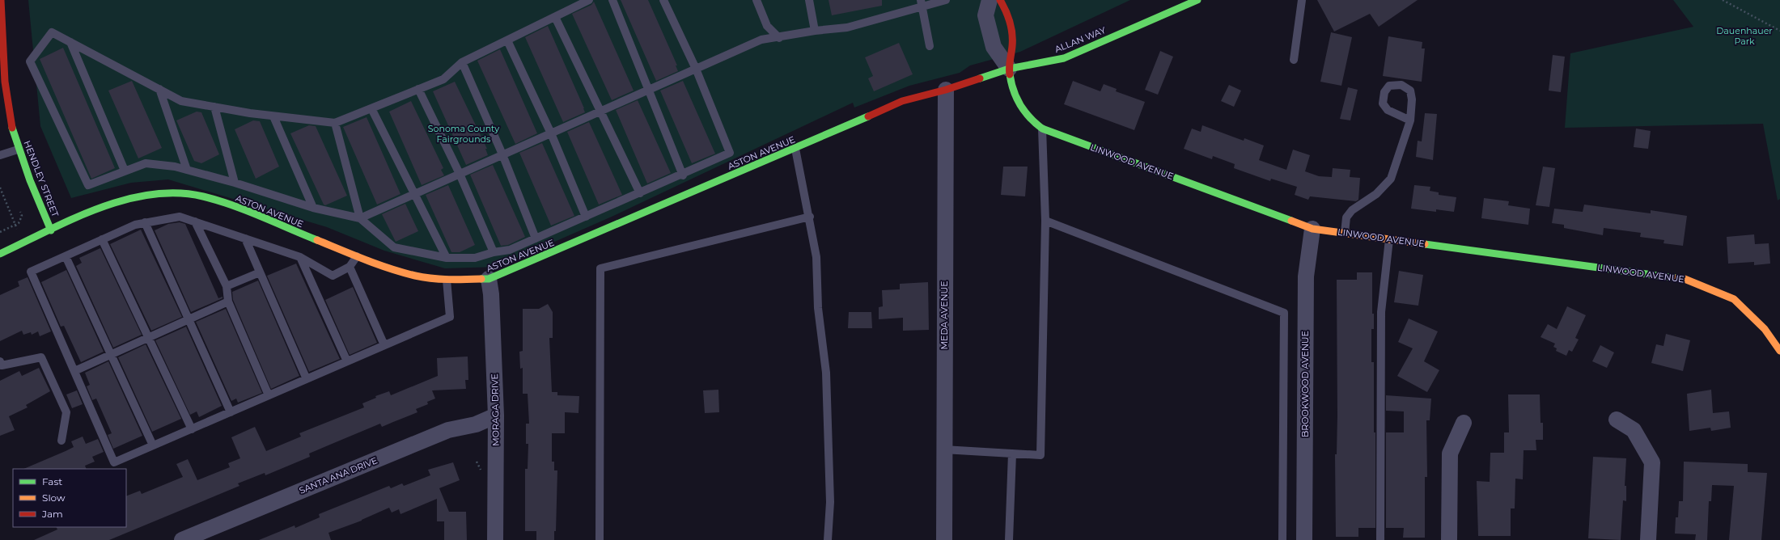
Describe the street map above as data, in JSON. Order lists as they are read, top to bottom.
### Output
{
  "streets": {
    "street": [
      "ALLAN WAY",
      "ASTON AVENUE",
      "LINWOOD AVENUE",
      "HENDLEY STREET",
      "MEDA AVENUE",
      "BROOKWOOD AVENUE",
      "MORAGA DRIVE",
      "SANTA ANA DRIVE"
    ]
  },
  "crossings": [
    ["ALLAN WAY", "ASTON AVENUE"],
    ["ALLAN WAY", "LINWOOD AVENUE"],
    ["ALLAN WAY", "MEDA AVENUE"],
    ["ASTON AVENUE", "HENDLEY STREET"],
    ["ASTON AVENUE", "MEDA AVENUE"],
    ["ASTON AVENUE", "MORAGA DRIVE"],
    ["LINWOOD AVENUE", "BROOKWOOD AVENUE"],
    ["MORAGA DRIVE", "SANTA ANA DRIVE"]
  ],
  "parks": ["Dauenhauer Park", "Sonoma County Fairgrounds"],
  "legend": ["Fast", "Slow", "Jam"]
}
